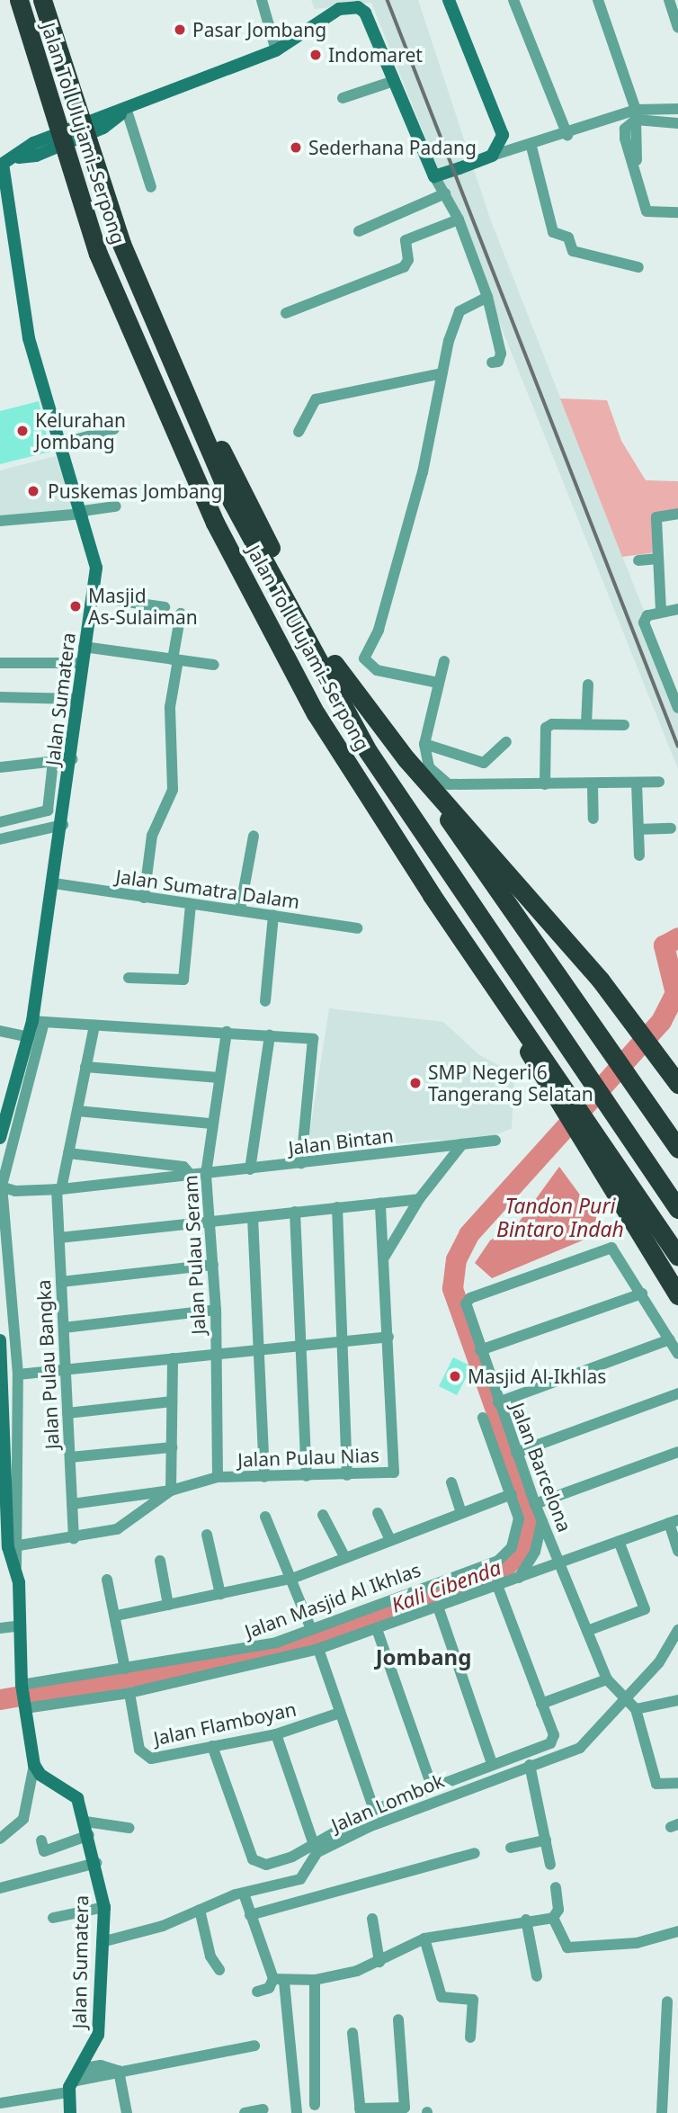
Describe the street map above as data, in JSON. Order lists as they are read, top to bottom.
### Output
{
  "streets": {
    "highway": ["Jalan Tol Ulujami–Serpong"],
    "street": [
      "Jalan Sumatera",
      "Jalan Sumatra Dalam",
      "Jalan Bintan",
      "Jalan Pulau Seram",
      "Jalan Pulau Bangka",
      "Jalan Pulau Nias",
      "Jalan Barcelona",
      "Jalan Masjid Al Ikhlas",
      "Jalan Flamboyan",
      "Jalan Lombok"
    ]
  },
  "crossings": [
    ["Jalan Sumatera", "Jalan Sumatra Dalam"],
    ["Jalan Sumatera", "Jalan Bintan"],
    ["Jalan Sumatera", "Jalan Pulau Nias"],
    ["Jalan Sumatera", "Jalan Masjid Al Ikhlas"],
    ["Jalan Sumatera", "Jalan Lombok"],
    ["Jalan Bintan", "Jalan Pulau Seram"],
    ["Jalan Bintan", "Jalan Pulau Bangka"],
    ["Jalan Pulau Seram", "Jalan Pulau Nias"],
    ["Jalan Pulau Bangka", "Jalan Pulau Nias"],
    ["Jalan Barcelona", "Jalan Lombok"]
  ],
  "districts": ["Jombang"],
  "water": ["Tandon Puri Bintaro Indah", "Kali Cibenda"],
  "places": [
    "Pasar Jombang",
    "Indomaret",
    "Sederhana Padang",
    "Kelurahan Jombang",
    "Puskemas Jombang",
    "Masjid As-Sulaiman",
    "SMP Negeri 6 Tangerang Selatan",
    "Masjid Al-Ikhlas"
  ]
}
